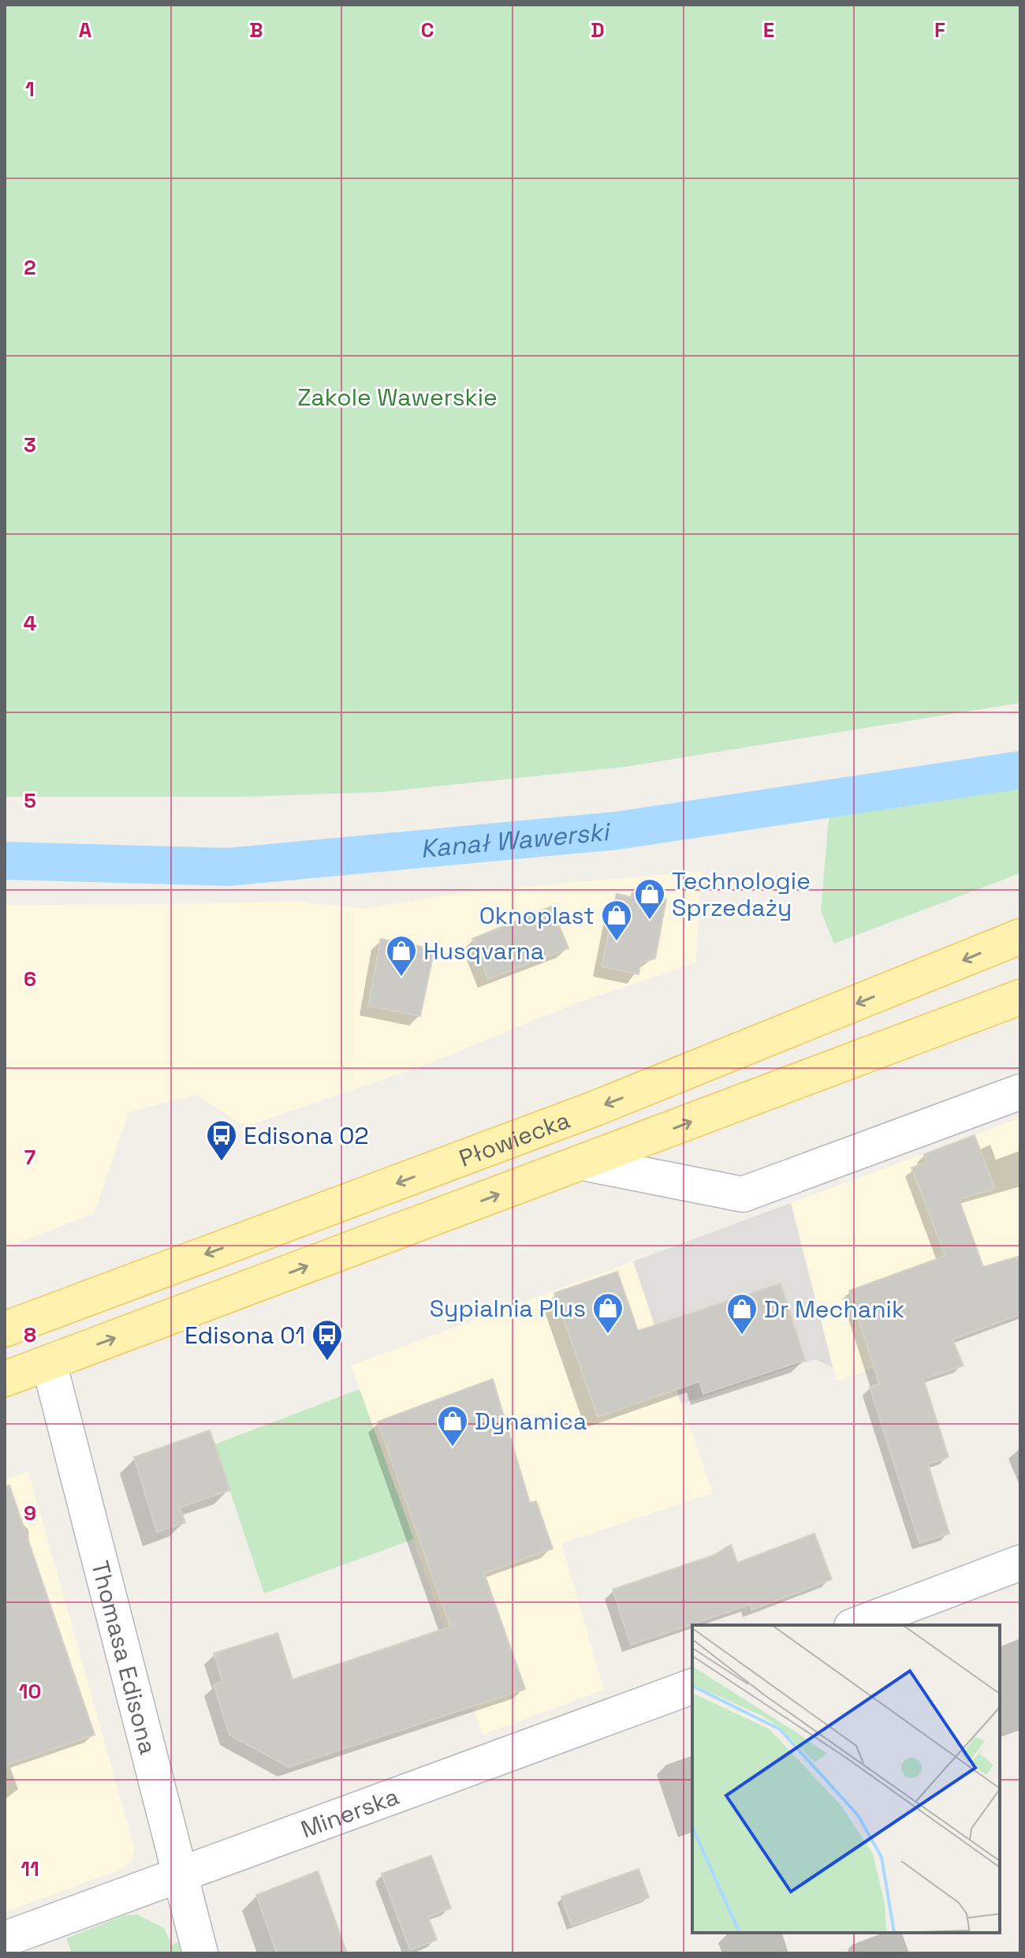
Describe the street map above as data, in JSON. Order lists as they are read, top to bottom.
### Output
{
  "streets": {
    "main road": ["Płowiecka"],
    "street": ["Thomasa Edisona", "Minerska"]
  },
  "crossings": [
    ["Płowiecka", "Thomasa Edisona"],
    ["Thomasa Edisona", "Minerska"]
  ],
  "water": ["Kanał Wawerski"],
  "parks": ["Zakole Wawerskie"],
  "places": {
    "shop": [
      "Technologie Sprzedaży",
      "Oknoplast",
      "Husqvarna",
      "Sypialnia Plus",
      "Dr Mechanik",
      "Dynamica"
    ],
    "bus stop": ["Edisona 02", "Edisona 01"]
  },
  "grid": {
    "columns": [
      "A",
      "B",
      "C",
      "D",
      "E",
      "F"
    ],
    "rows": [
      "1",
      "2",
      "3",
      "4",
      "5",
      "6",
      "7",
      "8",
      "9",
      "10",
      "11"
    ]
  }
}
